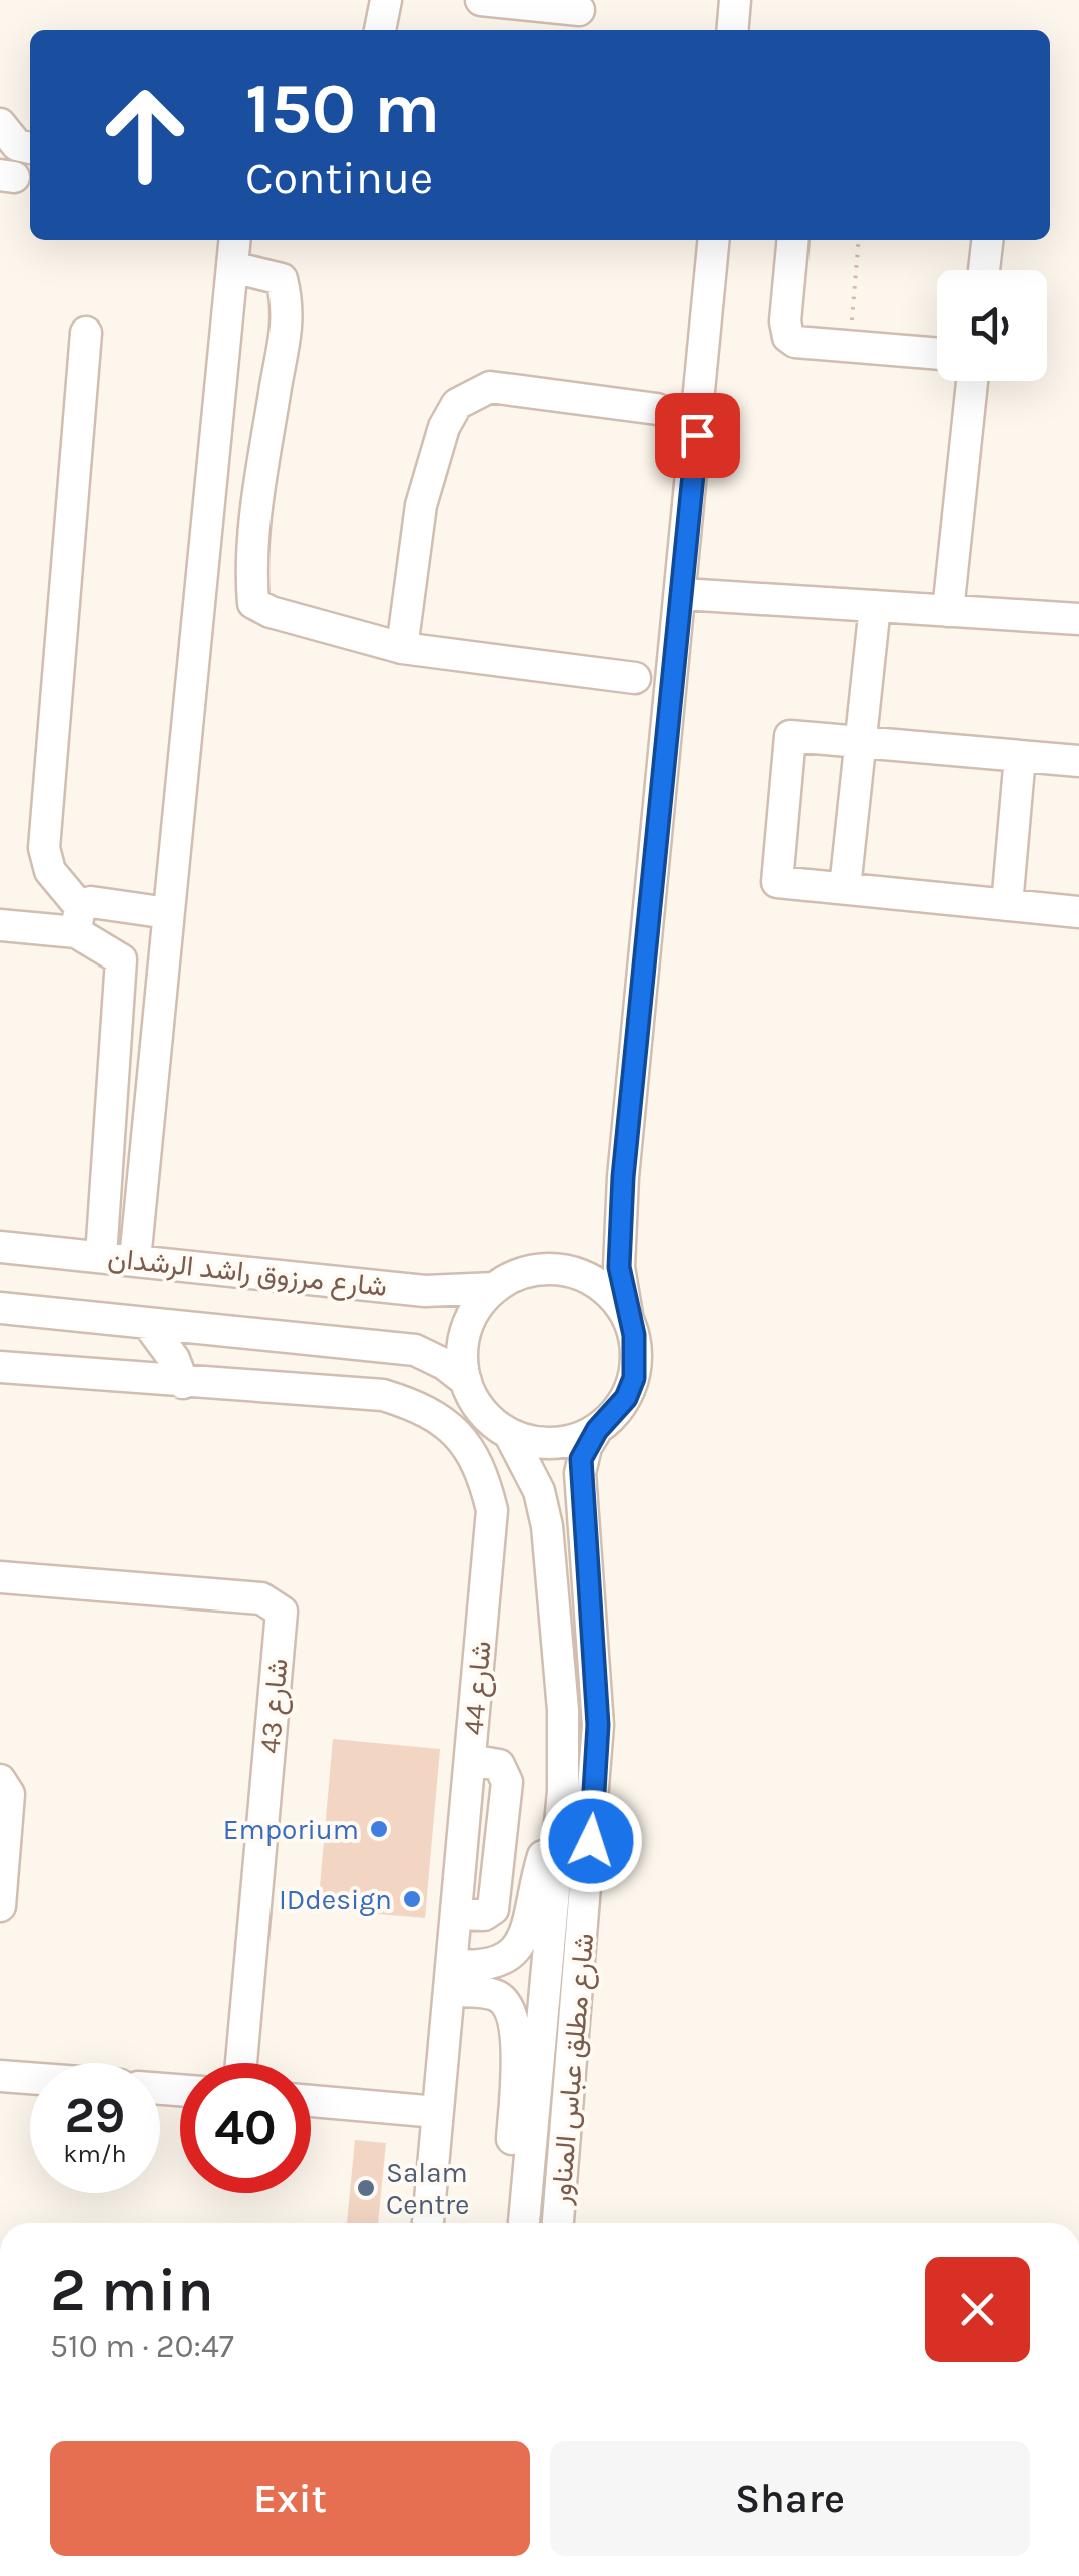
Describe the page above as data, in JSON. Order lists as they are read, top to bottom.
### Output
{
  "streets": {
    "street": [
      "شارع مرزوق راشد الرشدان",
      "شارع 44",
      "شارع 43",
      "شارع مطلق عباس المناور"
    ]
  },
  "crossings": [
    ["شارع مرزوق راشد الرشدان", "شارع مطلق عباس المناور"]
  ],
  "places": ["Emporium", "IDdesign", "Salam Centre"],
  "page": {
    "turn": ["150 m", "Continue"],
    "speed": "29 km/h",
    "limit": "40",
    "heading": ["2 min", "510 m · 20:47"],
    "buttons": ["Exit", "Share"]
  }
}
